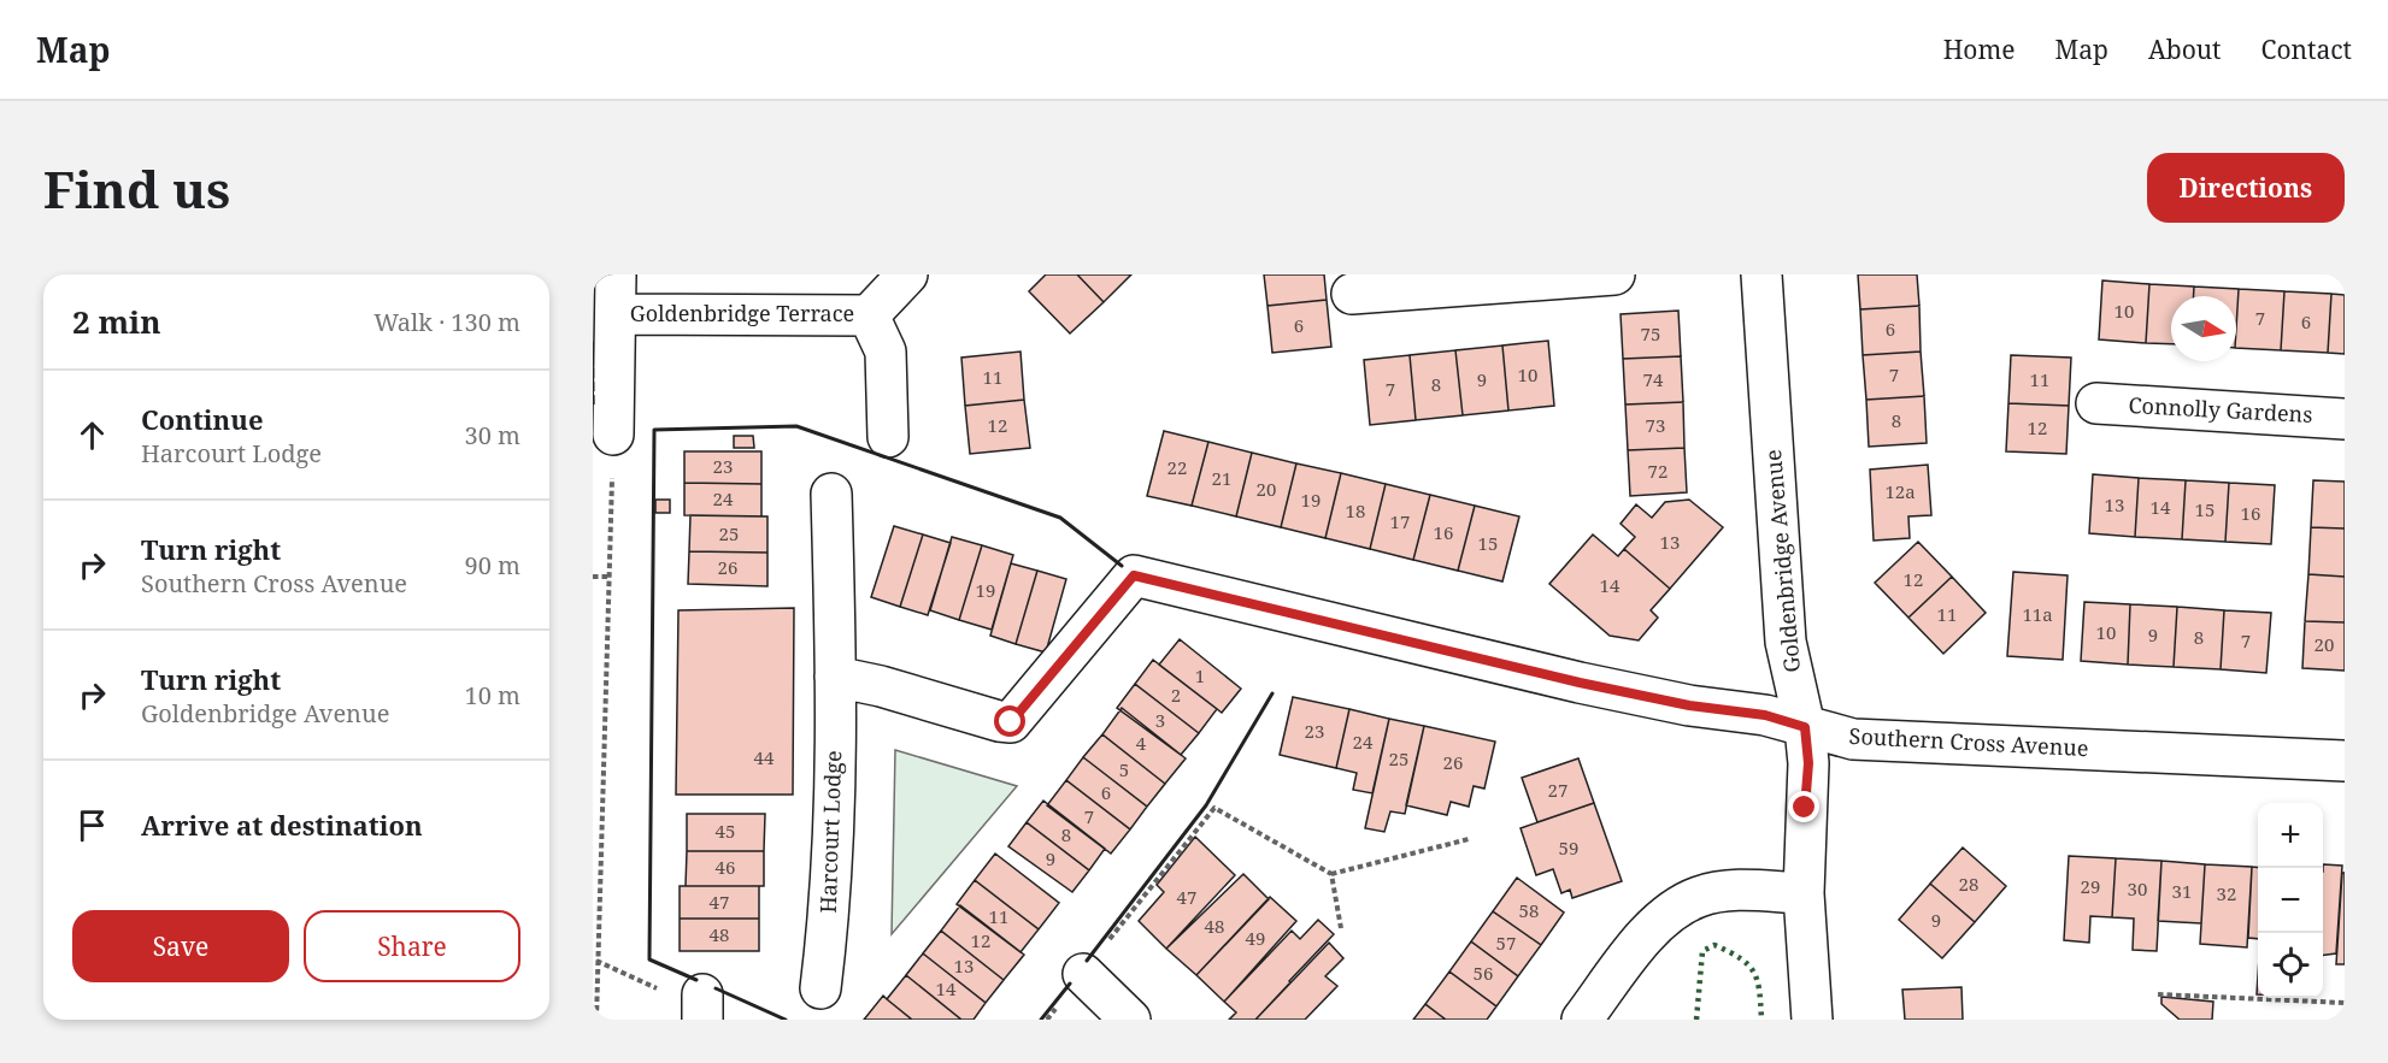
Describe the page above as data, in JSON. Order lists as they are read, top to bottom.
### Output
{
  "streets": {
    "street": [
      "Goldenbridge Terrace",
      "Connolly Gardens",
      "Goldenbridge Avenue",
      "Southern Cross Avenue",
      "Harcourt Lodge"
    ]
  },
  "crossings": [
    ["Goldenbridge Avenue", "Southern Cross Avenue"],
    ["Southern Cross Avenue", "Harcourt Lodge"]
  ],
  "house_numbers": [
    "10",
    "7",
    "6",
    "6",
    "6",
    "75",
    "10",
    "7",
    "11",
    "9",
    "74",
    "11",
    "8",
    "7",
    "8",
    "12",
    "73",
    "12",
    "23",
    "22",
    "72",
    "21",
    "20",
    "12a",
    "24",
    "19",
    "13",
    "14",
    "15",
    "18",
    "16",
    "17",
    "16",
    "25",
    "13",
    "15",
    "26",
    "12",
    "14",
    "19",
    "11",
    "11a",
    "10",
    "9",
    "8",
    "7",
    "20",
    "1",
    "2",
    "3",
    "23",
    "24",
    "4",
    "44",
    "25",
    "26",
    "5",
    "27",
    "6",
    "7",
    "45",
    "8",
    "59",
    "9",
    "46",
    "28",
    "29",
    "30",
    "31",
    "32",
    "47",
    "47",
    "58",
    "11",
    "9",
    "48",
    "48",
    "49",
    "12",
    "57",
    "13",
    "56",
    "14"
  ],
  "north": "right",
  "page": {
    "header": "Map",
    "nav": [
      "Home",
      "Map",
      "About",
      "Contact"
    ],
    "buttons": [
      "Directions",
      ["Save", "Share"]
    ],
    "title": "Find us",
    "heading": ["2 min", "Walk · 130 m"],
    "list": [
      ["Continue", "Harcourt Lodge", "30 m"],
      ["Turn right", "Southern Cross Avenue", "90 m"],
      ["Turn right", "Goldenbridge Avenue", "10 m"],
      "Arrive at destination"
    ],
    "map_buttons": ["+", "−"]
  }
}
